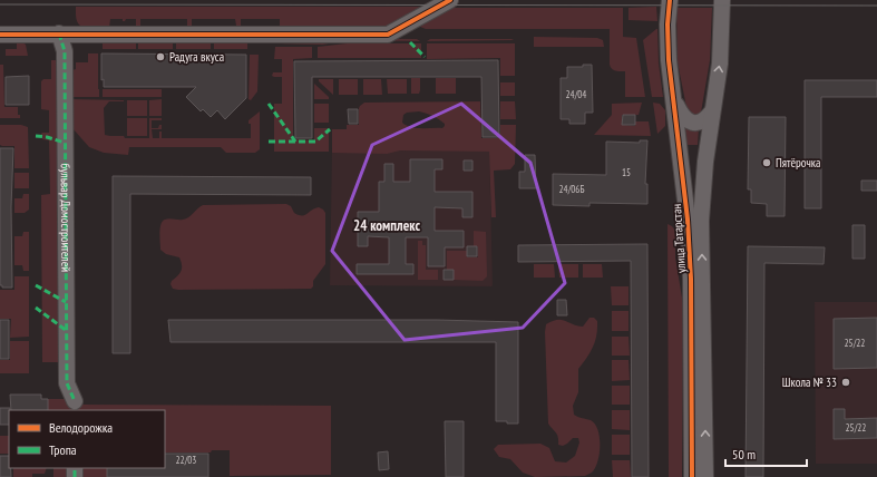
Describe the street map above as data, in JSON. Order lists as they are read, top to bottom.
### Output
{
  "streets": {
    "street": ["бульвар Домостроителей", "улица Татарстан"]
  },
  "districts": ["24 комплекс"],
  "places": ["Радуга вкуса", "Пятёрочка", "Школа № 33"],
  "house_numbers": [
    "24/04",
    "15",
    "24/06Б",
    "25/22",
    "25/22",
    "22/03"
  ],
  "legend": ["Велодорожка", "Тропа"],
  "scale_bar": "50 m"
}
